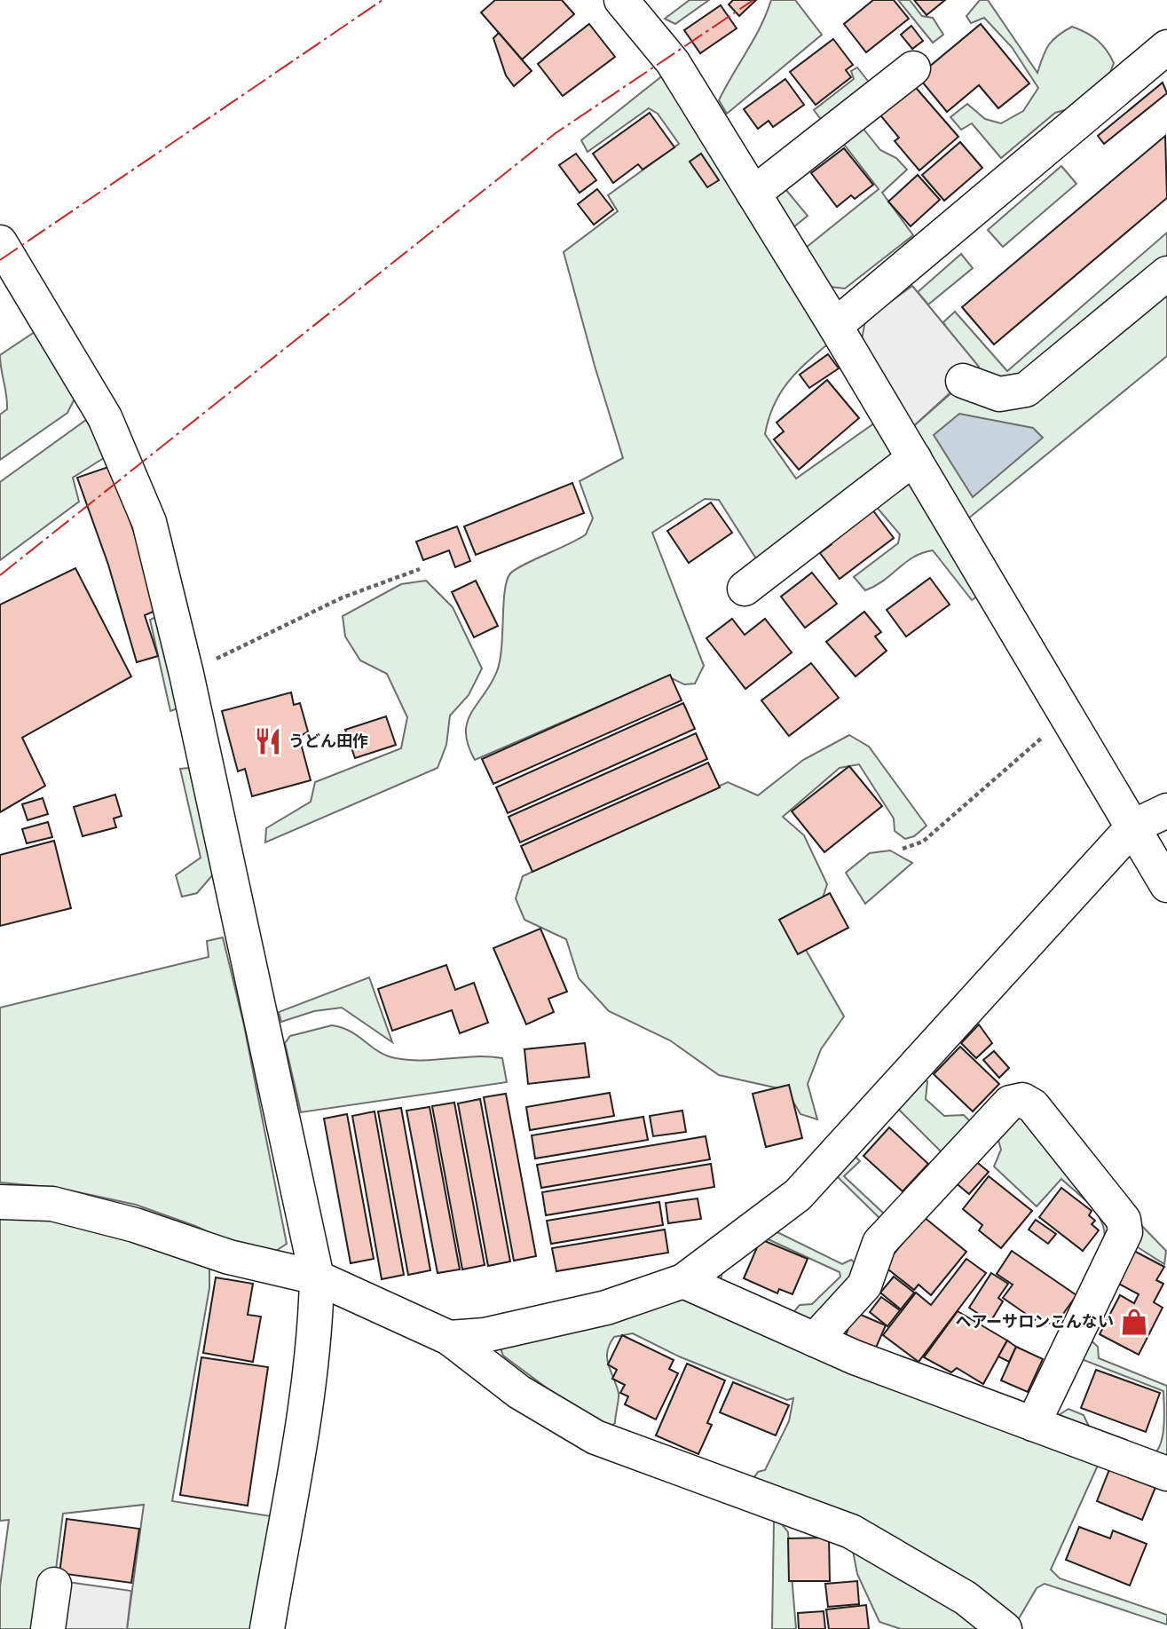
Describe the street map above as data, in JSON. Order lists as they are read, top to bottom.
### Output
{
  "places": {
    "restaurant": ["うどん田作"],
    "shop": ["ヘアーサロンこんない"]
  }
}
